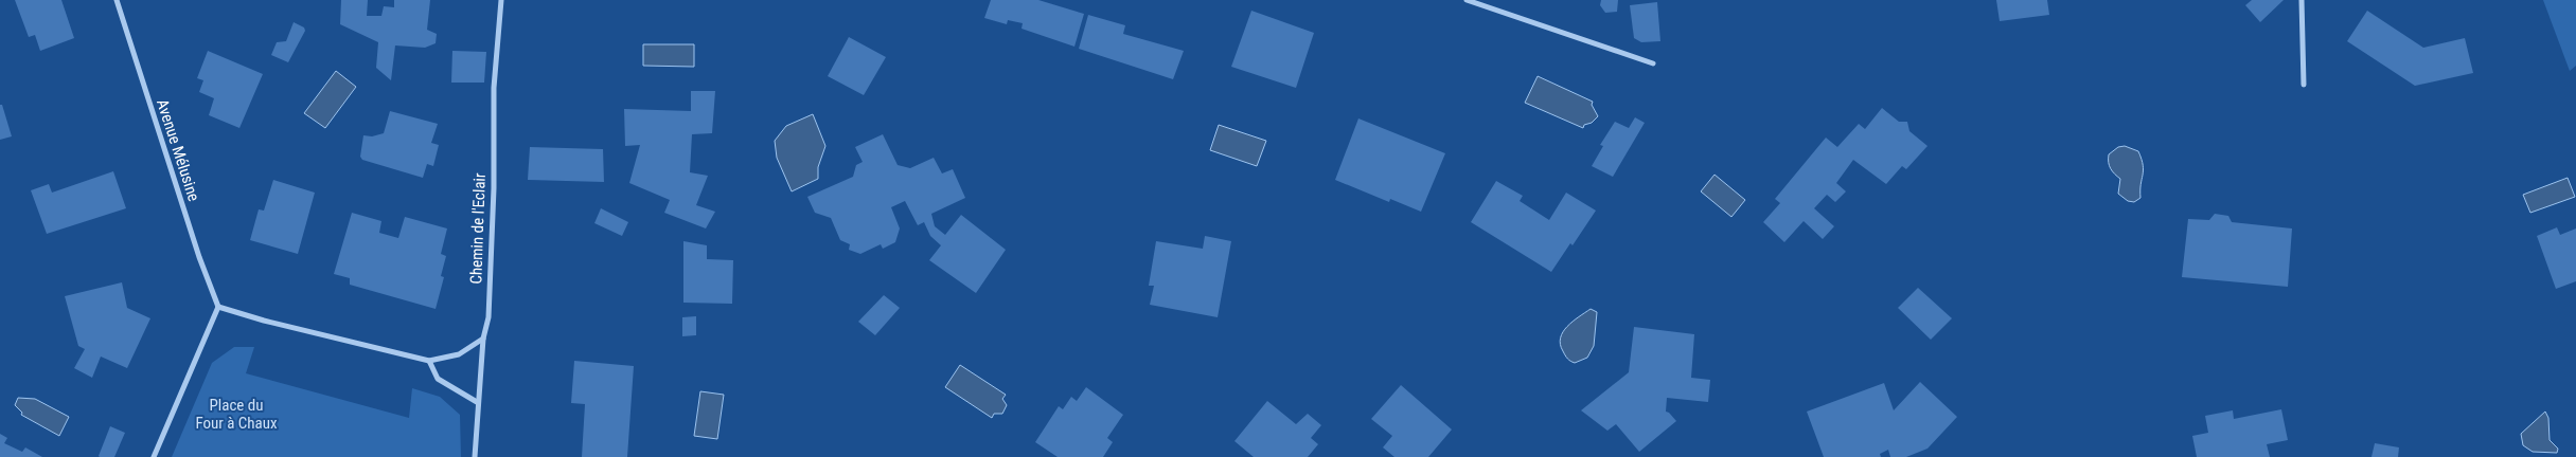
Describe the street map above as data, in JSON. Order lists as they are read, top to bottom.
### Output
{
  "streets": {
    "street": ["Avenue Mélusine", "Chemin de l'Eclair"]
  },
  "parks": ["Place du Four à Chaux"]
}
